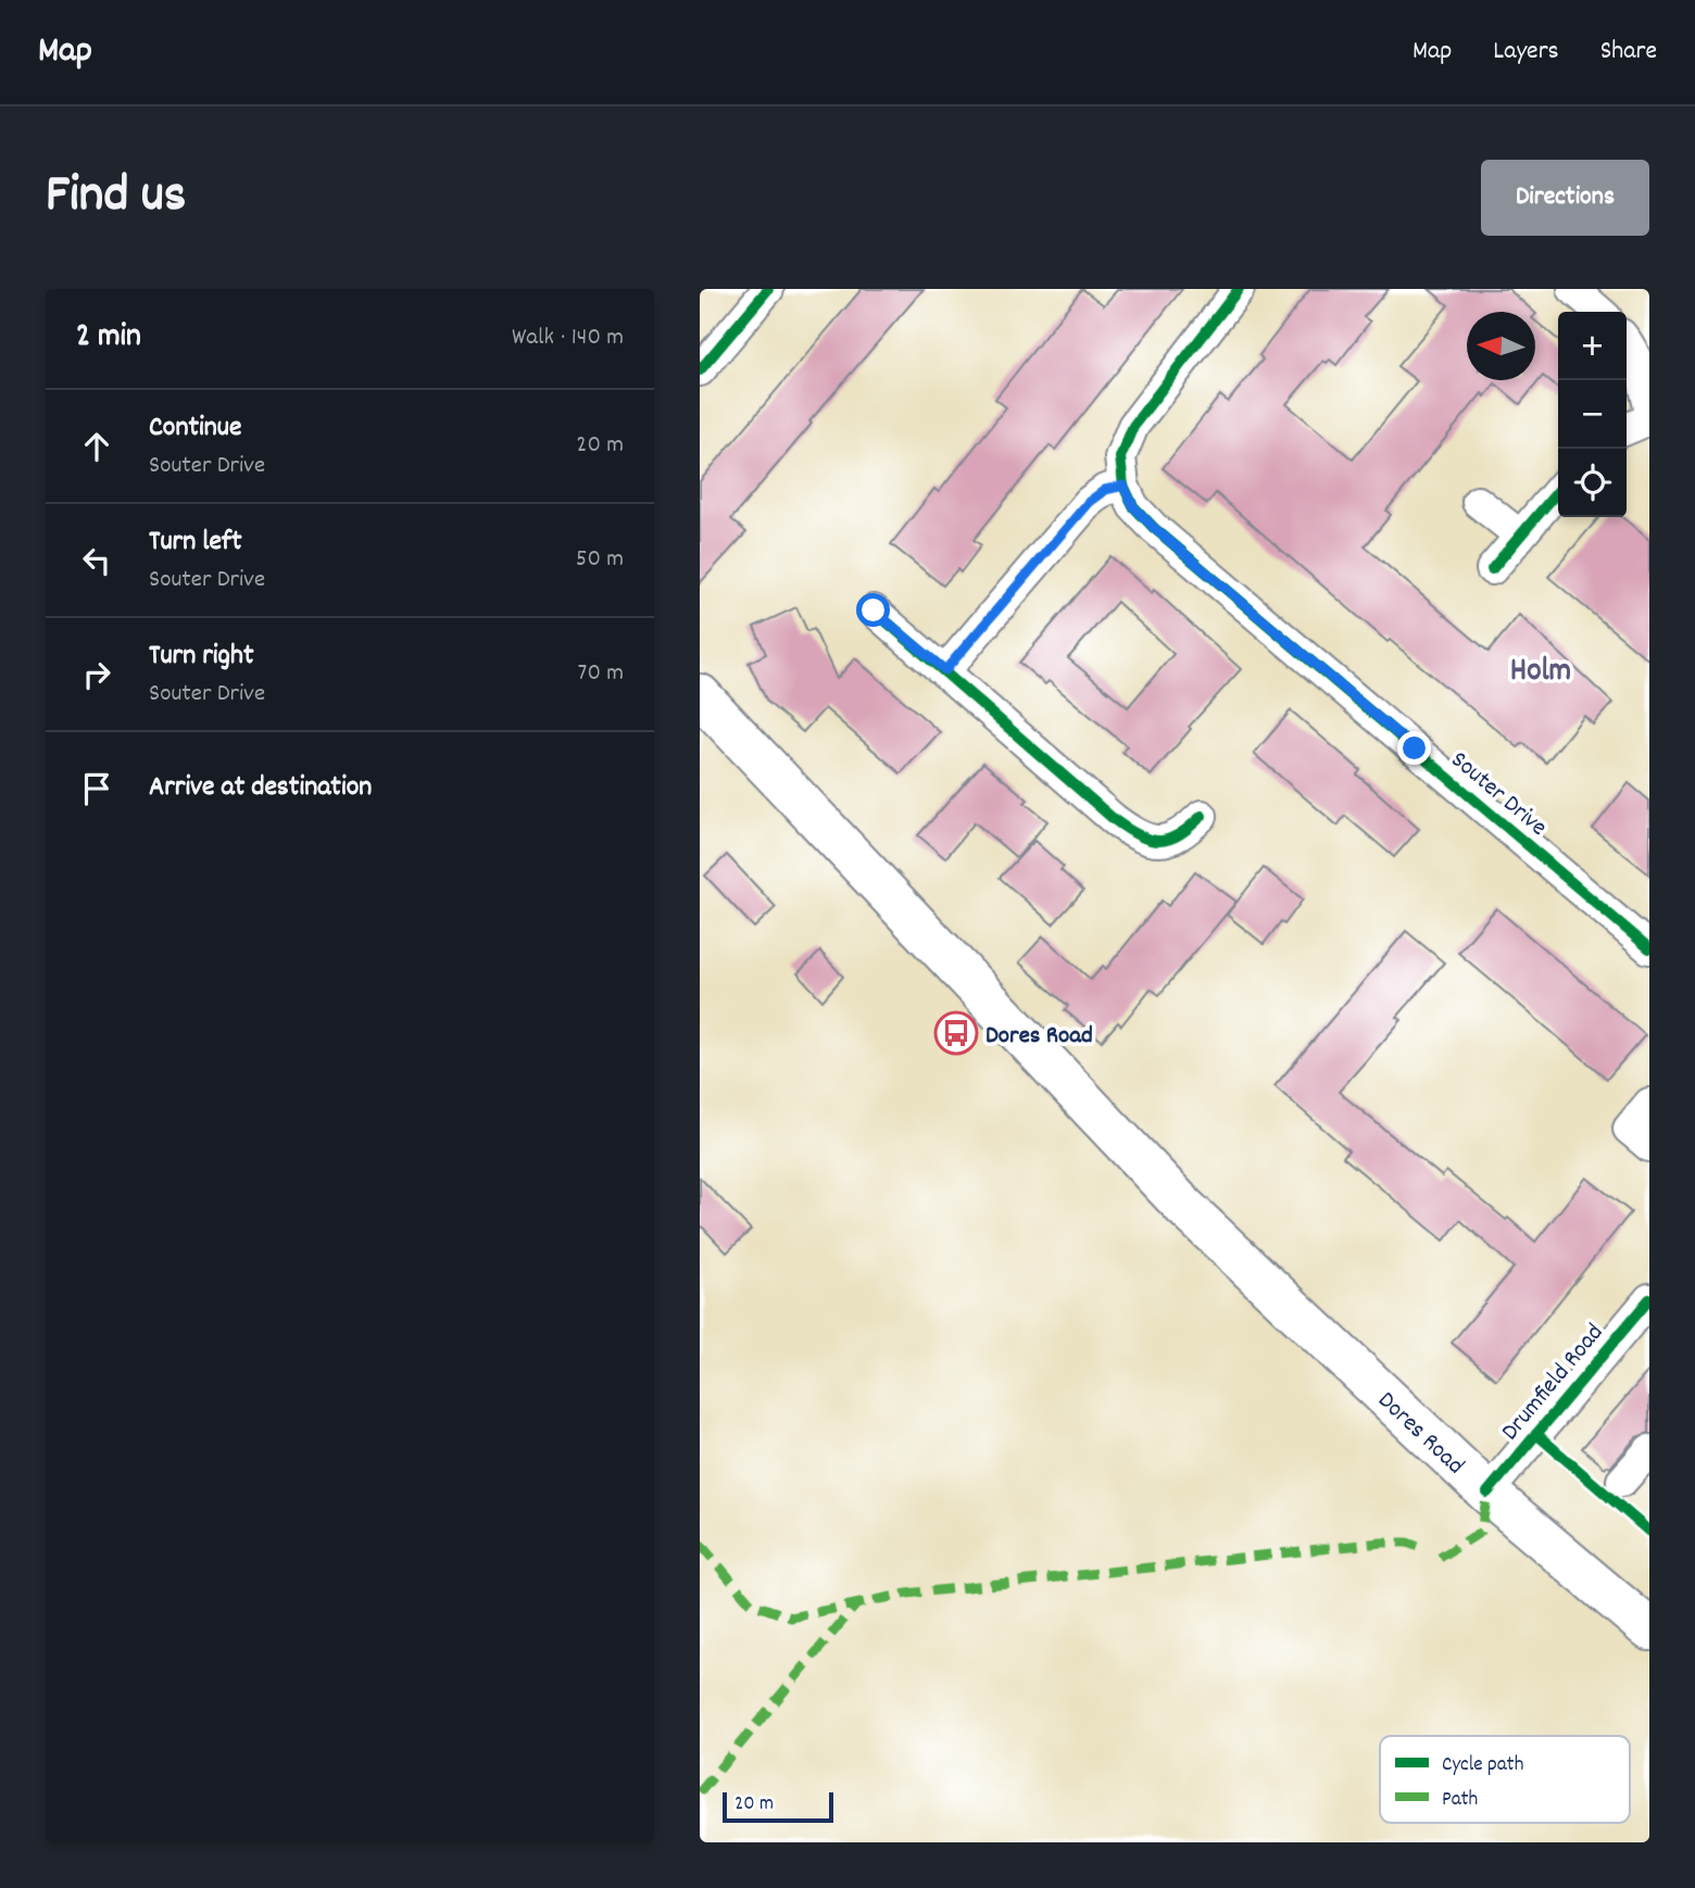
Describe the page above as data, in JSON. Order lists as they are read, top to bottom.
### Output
{
  "streets": {
    "main road": ["Dores Road"],
    "street": ["Souter Drive", "Drumfield Road"]
  },
  "crossings": [
    ["Drumfield Road", "Dores Road"]
  ],
  "districts": ["Holm"],
  "places": {
    "bus stop": ["Dores Road"]
  },
  "legend": ["Cycle path", "Path"],
  "scale_bar": "20 m",
  "north": "left",
  "page": {
    "header": "Map",
    "nav": ["Map", "Layers", "Share"],
    "title": "Find us",
    "buttons": "Directions",
    "heading": ["2 min", "Walk · 140 m"],
    "map_buttons": ["+", "−"],
    "list": [
      ["Continue", "Souter Drive", "20 m"],
      ["Turn left", "Souter Drive", "50 m"],
      ["Turn right", "Souter Drive", "70 m"],
      "Arrive at destination"
    ],
    "scale": "20 m"
  }
}
